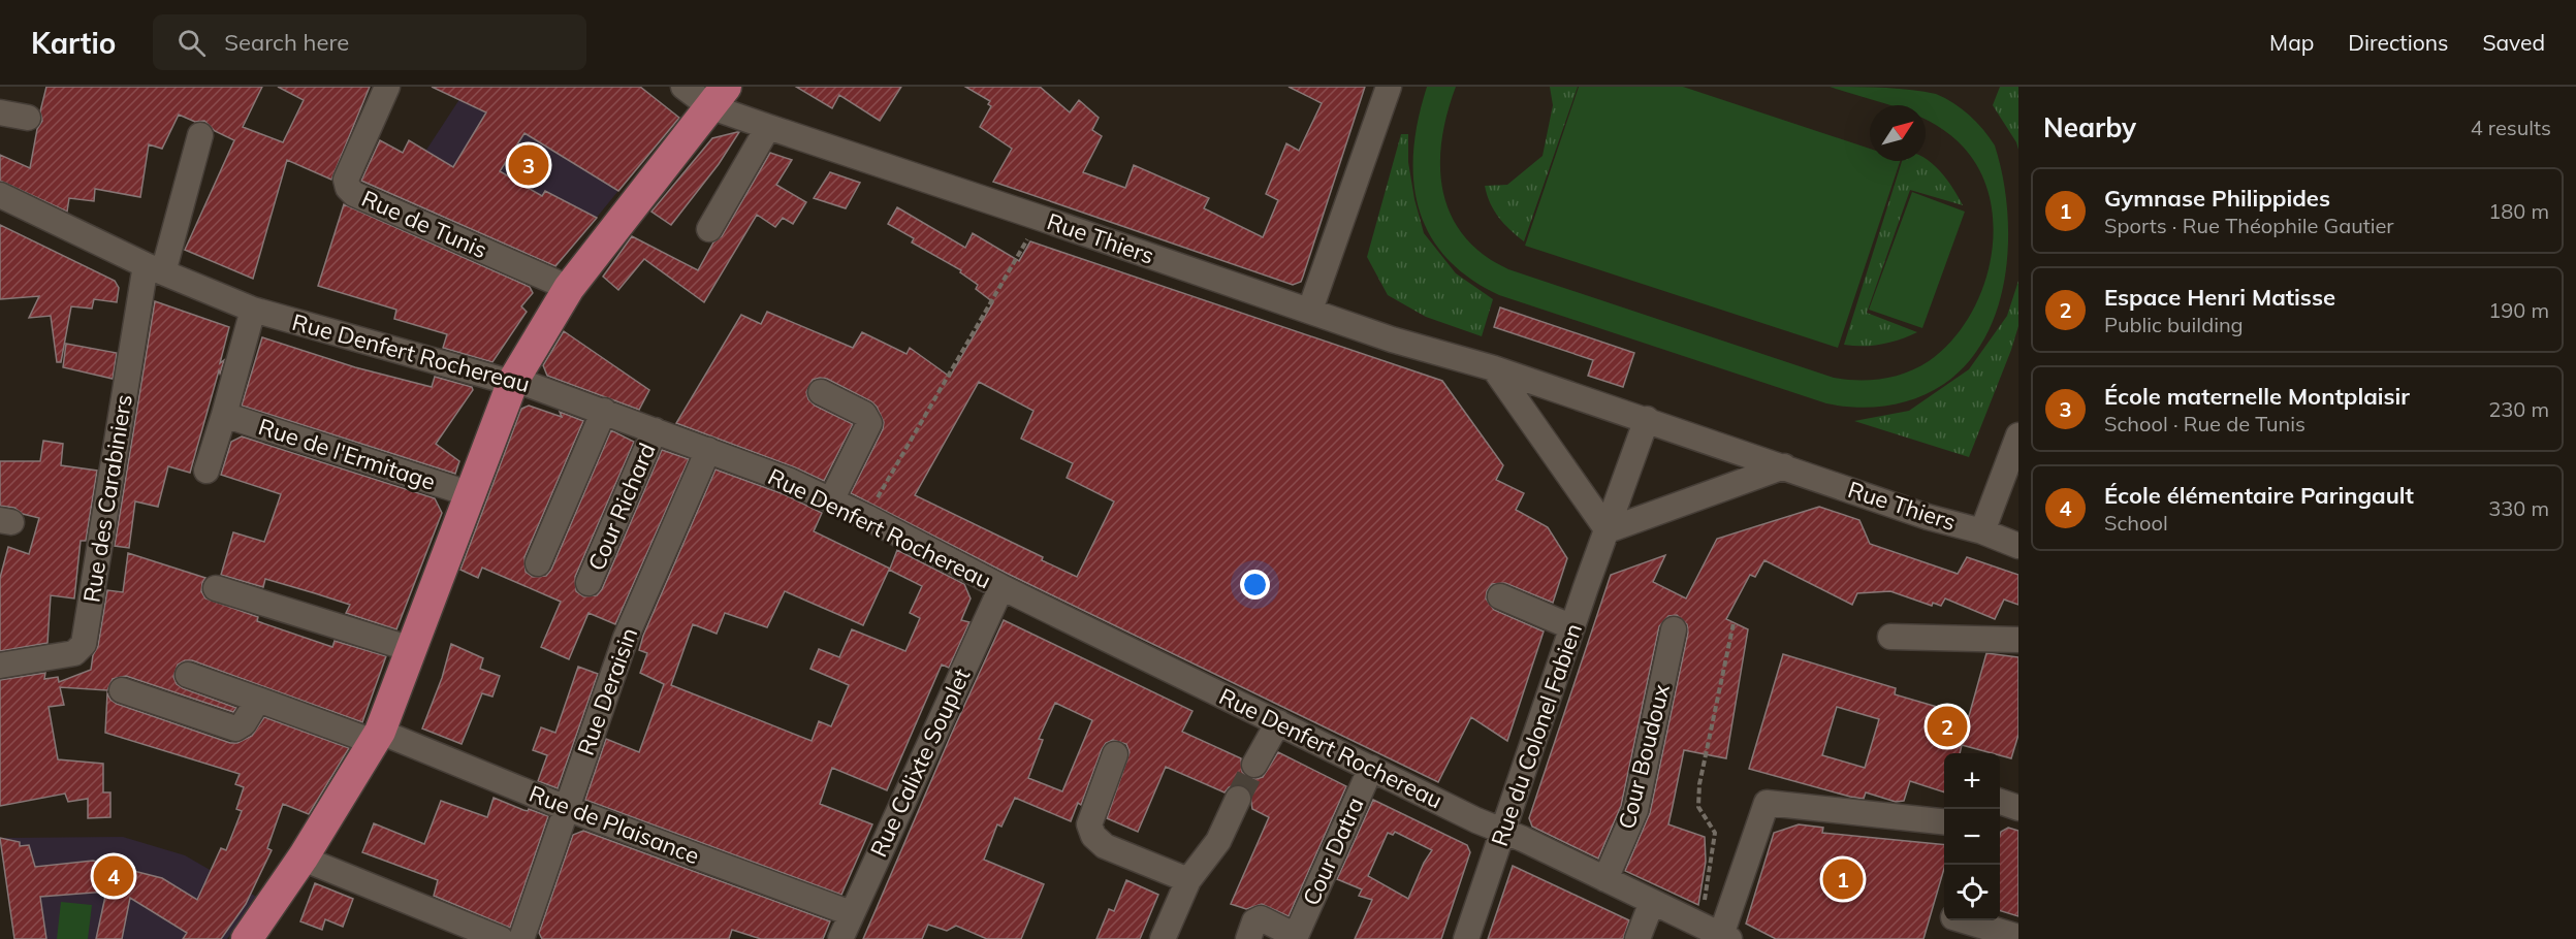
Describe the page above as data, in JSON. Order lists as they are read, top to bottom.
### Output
{
  "streets": {
    "street": [
      "Rue de Tunis",
      "Rue Thiers",
      "Rue Denfert Rochereau",
      "Rue de l'Ermitage",
      "Rue des Carabiniers",
      "Cour Richard",
      "Rue Deraisin",
      "Rue du Colonel Fabien",
      "Cour Boudoux",
      "Rue Calixte Souplet",
      "Rue de Plaisance",
      "Cour Datra"
    ]
  },
  "crossings": [
    ["Rue Thiers", "Rue du Colonel Fabien"],
    ["Rue Denfert Rochereau", "Rue des Carabiniers"],
    ["Rue Denfert Rochereau", "Cour Richard"],
    ["Rue Denfert Rochereau", "Rue Deraisin"],
    ["Rue Denfert Rochereau", "Rue du Colonel Fabien"],
    ["Rue Denfert Rochereau", "Cour Boudoux"],
    ["Rue Denfert Rochereau", "Rue Calixte Souplet"],
    ["Rue Denfert Rochereau", "Cour Datra"],
    ["Rue Deraisin", "Rue de Plaisance"],
    ["Rue Calixte Souplet", "Rue de Plaisance"]
  ],
  "north": "top right",
  "page": {
    "header": "Kartio",
    "search": "Search here",
    "nav": ["Map", "Directions", "Saved"],
    "heading": ["Nearby", "4 results"],
    "pins": [
      "3",
      "2",
      "4",
      "1"
    ],
    "list": [
      {
        "mark": "1",
        "name": "Gymnase Philippides",
        "note": "Sports · Rue Théophile Gautier",
        "value": "180 m"
      },
      {
        "mark": "2",
        "name": "Espace Henri Matisse",
        "note": "Public building",
        "value": "190 m"
      },
      {
        "mark": "3",
        "name": "École maternelle Montplaisir",
        "note": "School · Rue de Tunis",
        "value": "230 m"
      },
      {
        "mark": "4",
        "name": "École élémentaire Paringault",
        "note": "School",
        "value": "330 m"
      }
    ],
    "map_buttons": ["+", "−"]
  }
}
